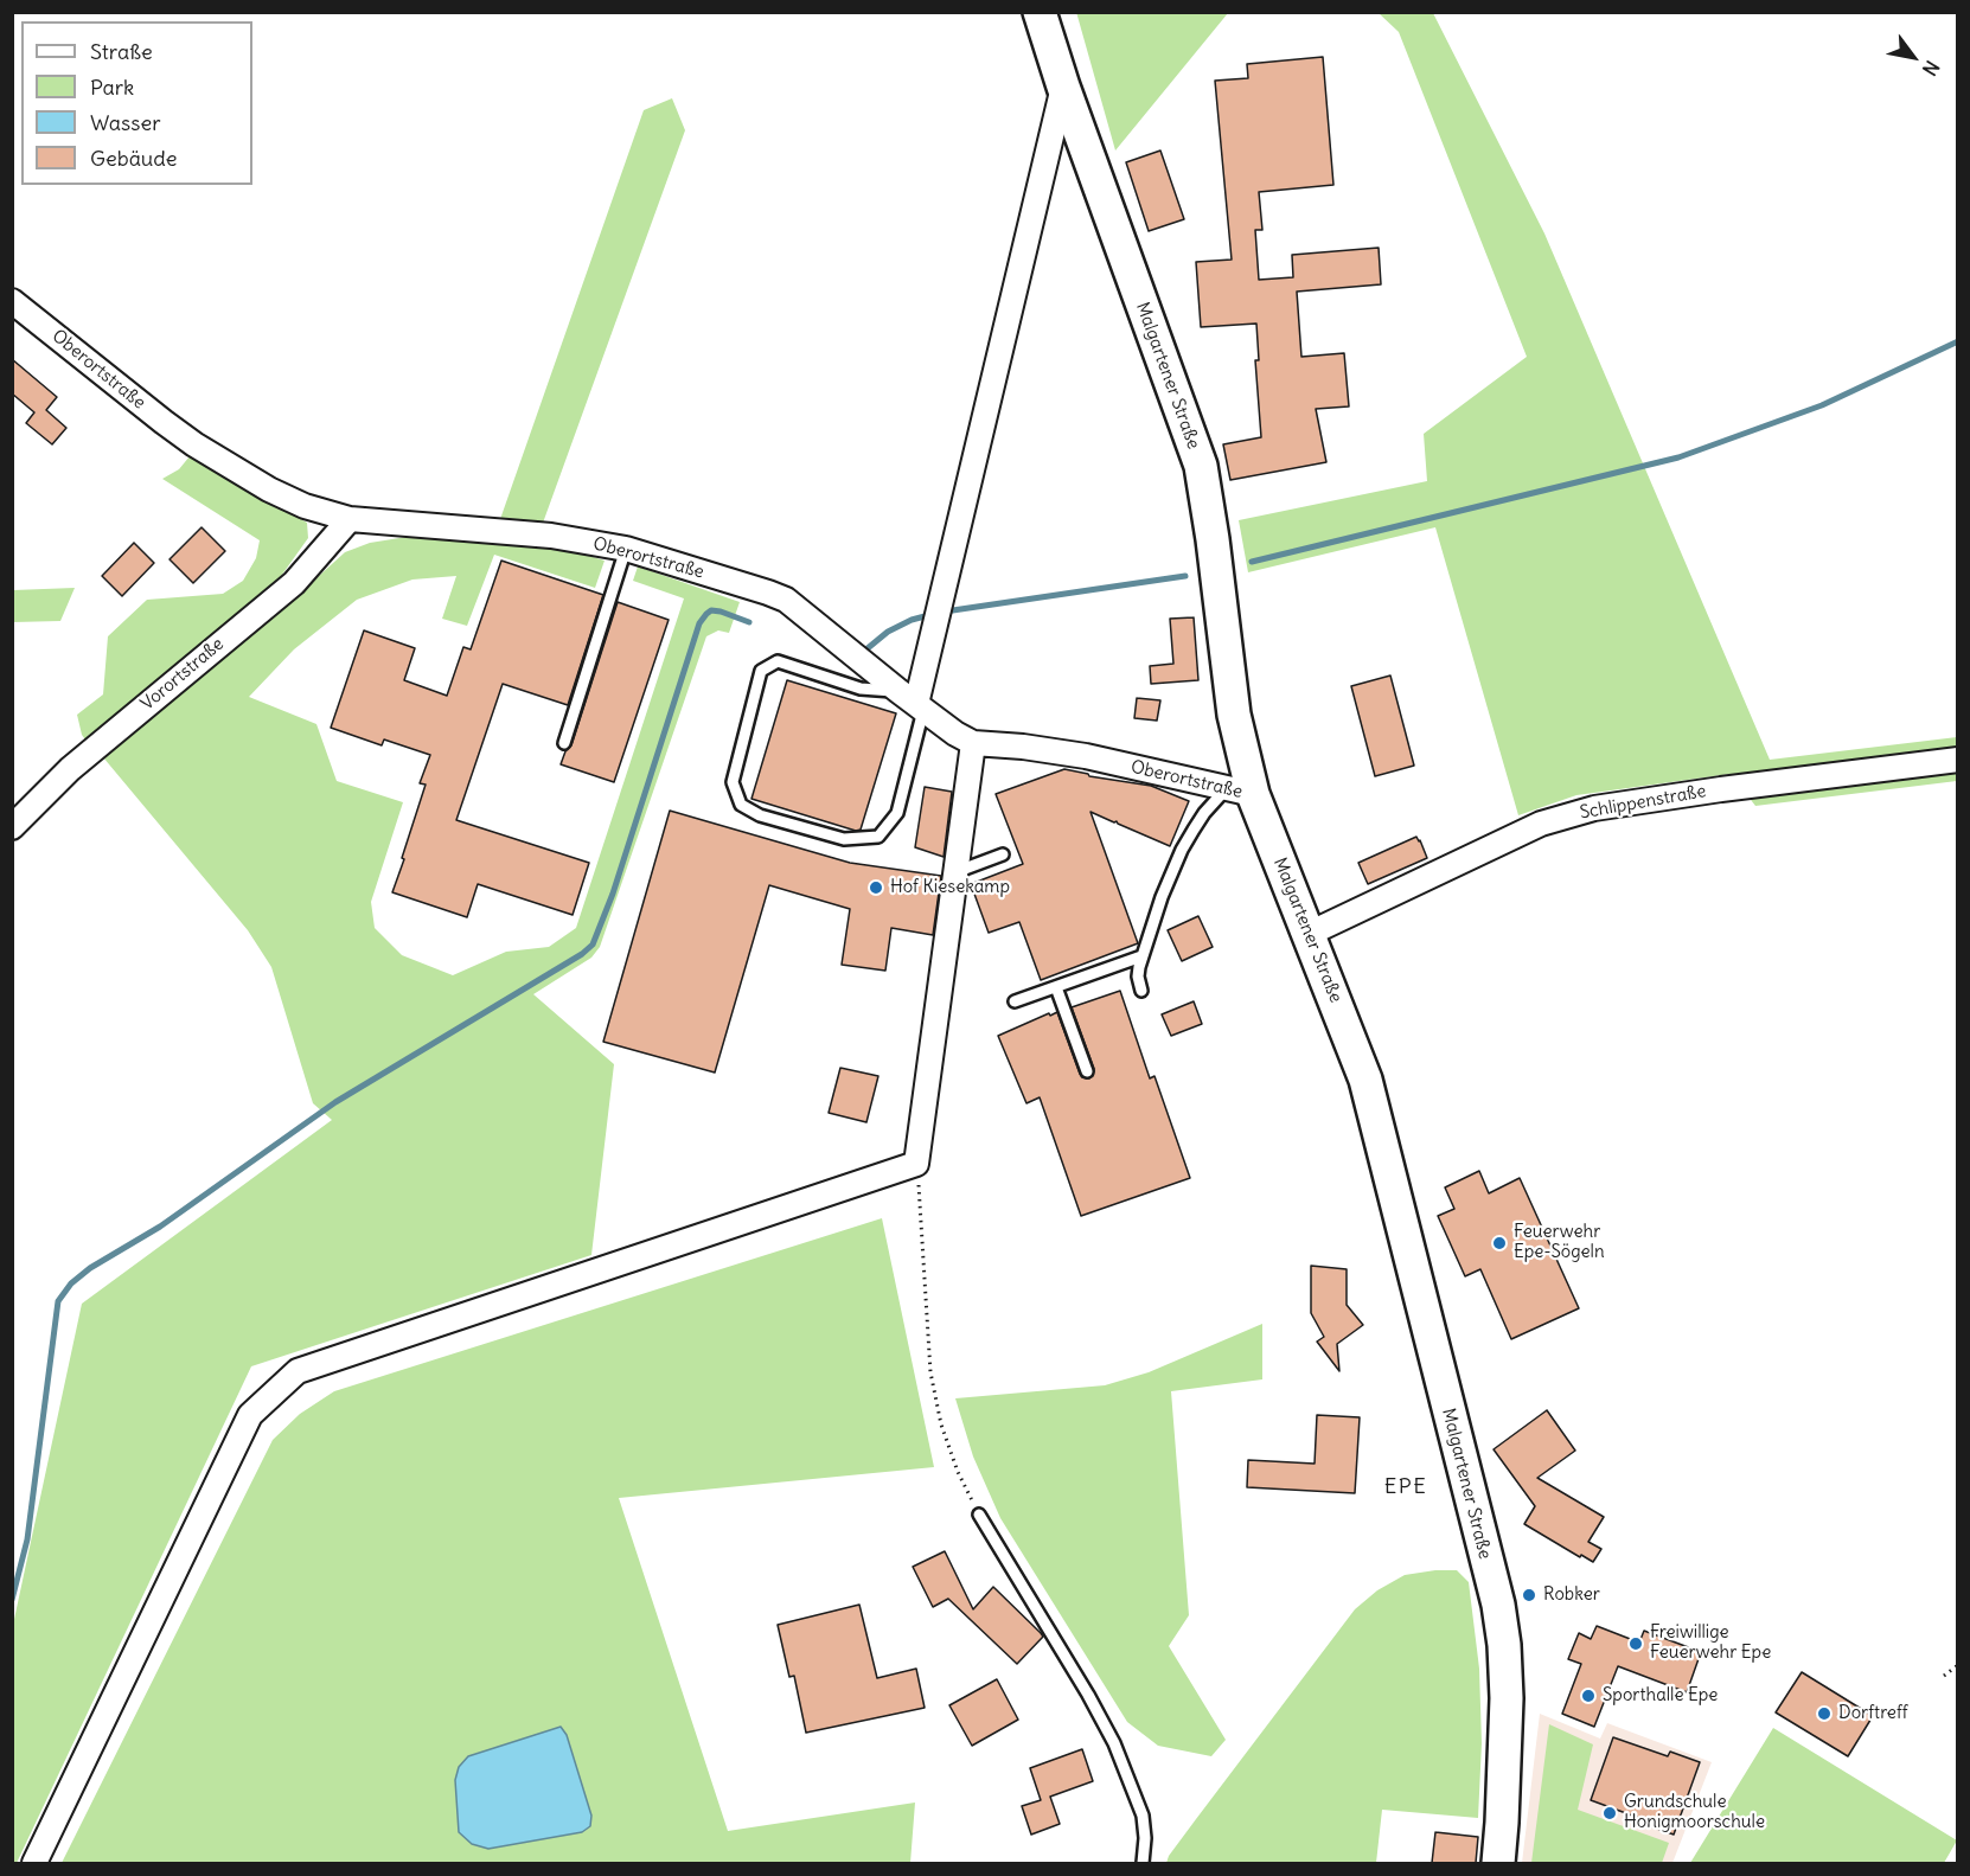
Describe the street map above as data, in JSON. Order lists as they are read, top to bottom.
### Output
{
  "streets": {
    "street": [
      "Oberortstraße",
      "Malgartener Straße",
      "Vorortstraße",
      "Schlippenstraße"
    ]
  },
  "crossings": [
    ["Oberortstraße", "Malgartener Straße"],
    ["Oberortstraße", "Vorortstraße"],
    ["Malgartener Straße", "Schlippenstraße"]
  ],
  "districts": ["EPE"],
  "places": [
    "Hof Kiesekamp",
    "Feuerwehr Epe-Sögeln",
    "Robker",
    "Freiwillige Feuerwehr Epe",
    "Sporthalle Epe",
    "Dorftreff",
    "Grundschule Honigmoorschule"
  ],
  "legend": [
    "Straße",
    "Park",
    "Wasser",
    "Gebäude"
  ],
  "north": "bottom right"
}
